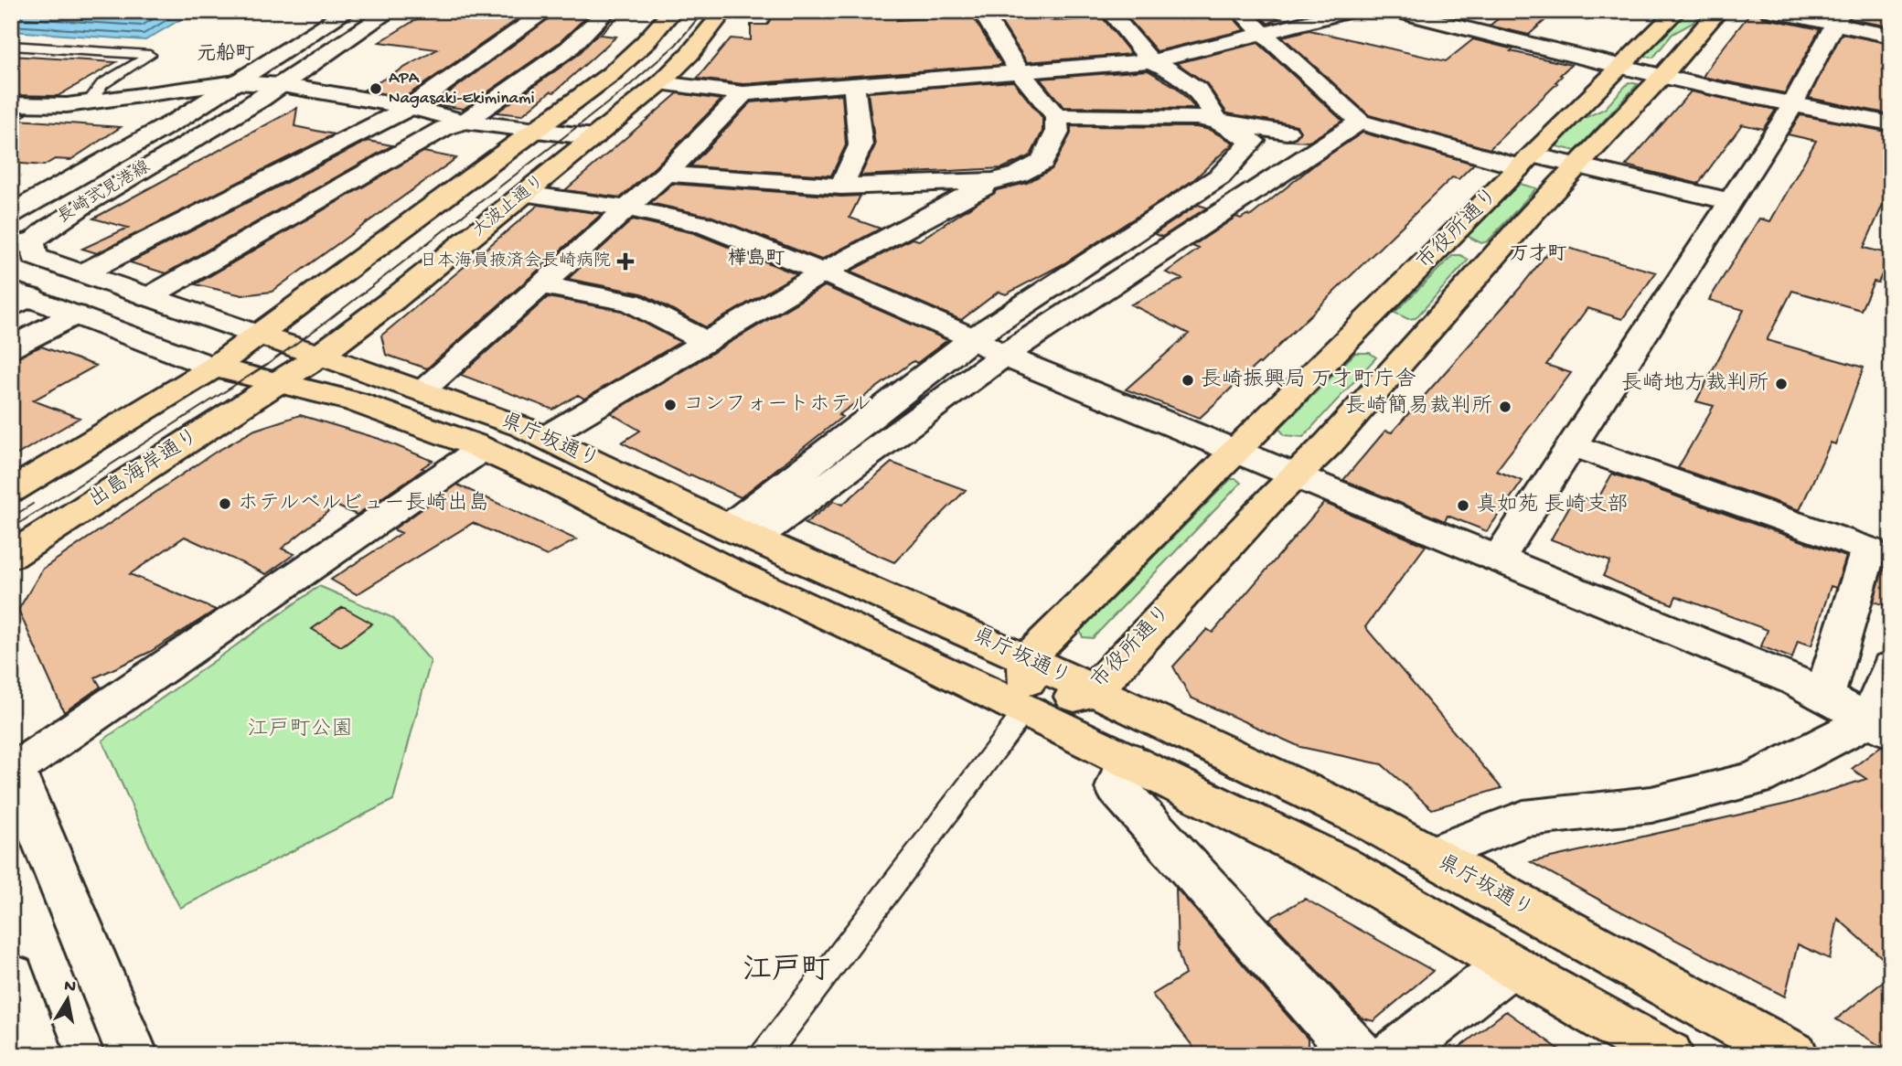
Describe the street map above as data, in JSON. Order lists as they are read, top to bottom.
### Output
{
  "streets": {
    "highway": [
      "大波止通り",
      "市役所通り",
      "県庁坂通り",
      "出島海岸通り"
    ],
    "street": ["長崎式見港線"]
  },
  "crossings": [
    ["長崎式見港線", "県庁坂通り"],
    ["大波止通り", "県庁坂通り"],
    ["大波止通り", "出島海岸通り"],
    ["市役所通り", "県庁坂通り"],
    ["県庁坂通り", "出島海岸通り"]
  ],
  "districts": [
    "元船町",
    "万才町",
    "樺島町",
    "江戸町"
  ],
  "parks": ["江戸町公園"],
  "places": {
    "other": [
      "APA Nagasaki-Ekiminami",
      "長崎振興局 万才町庁舎",
      "長崎地方裁判所",
      "コンフォートホテル",
      "長崎簡易裁判所",
      "ホテルベルビュー長崎出島",
      "真如苑 長崎支部"
    ],
    "health": ["日本海員掖済会長崎病院"]
  },
  "north": "top"
}
